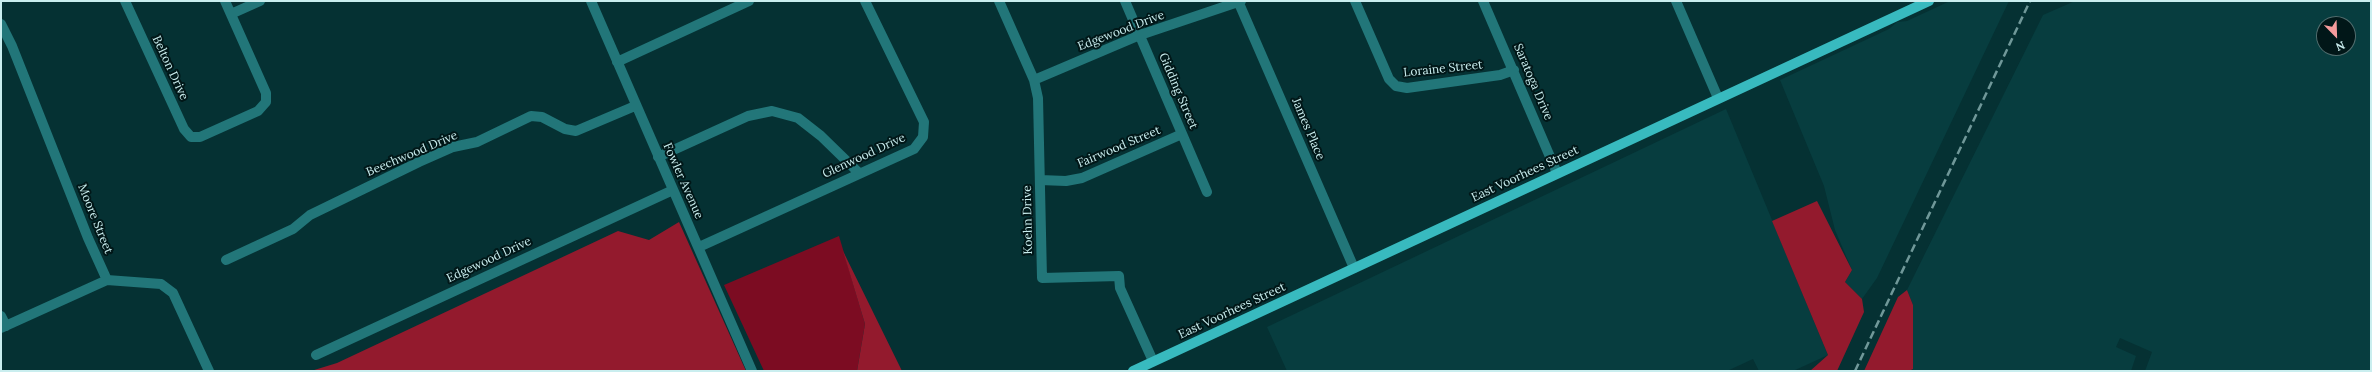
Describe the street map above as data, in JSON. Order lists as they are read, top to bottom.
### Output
{
  "streets": {
    "main road": ["East Voorhees Street"],
    "street": [
      "Edgewood Drive",
      "Belton Drive",
      "Loraine Street",
      "Saratoga Drive",
      "Gidding Street",
      "James Place",
      "Fairwood Street",
      "Beechwood Drive",
      "Glenwood Drive",
      "Fowler Avenue",
      "Moore Street",
      "Koehn Drive"
    ]
  },
  "crossings": [
    ["Edgewood Drive", "Gidding Street"],
    ["Edgewood Drive", "James Place"],
    ["Edgewood Drive", "Fowler Avenue"],
    ["Edgewood Drive", "Koehn Drive"],
    ["Loraine Street", "Saratoga Drive"],
    ["Saratoga Drive", "East Voorhees Street"],
    ["Gidding Street", "Fairwood Street"],
    ["James Place", "East Voorhees Street"],
    ["Fairwood Street", "Koehn Drive"],
    ["Beechwood Drive", "Fowler Avenue"],
    ["Glenwood Drive", "Fowler Avenue"],
    ["East Voorhees Street", "Koehn Drive"]
  ],
  "north": "bottom right"
}
